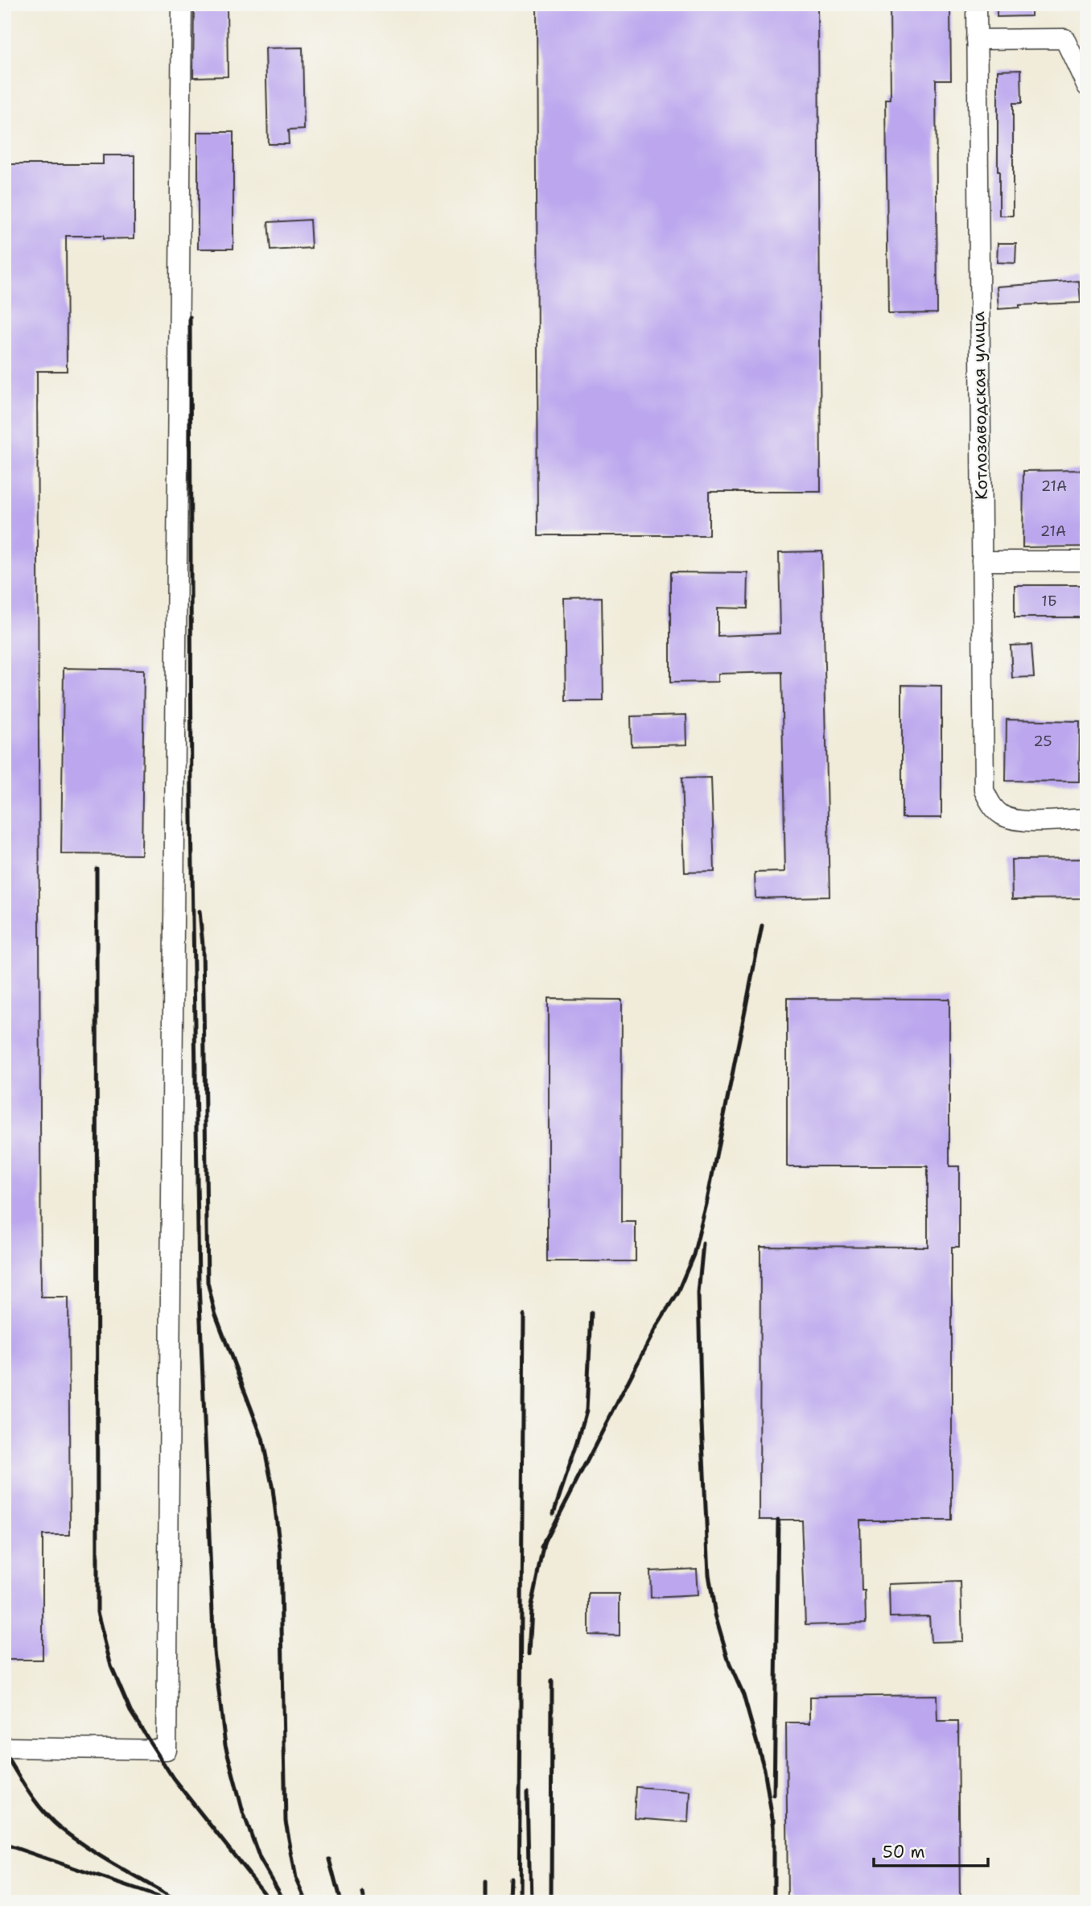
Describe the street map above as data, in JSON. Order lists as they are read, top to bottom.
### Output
{
  "streets": {
    "street": ["Котлозаводская улица"]
  },
  "house_numbers": [
    "21А",
    "21А",
    "1Б",
    "25"
  ],
  "scale_bar": "50 m"
}
